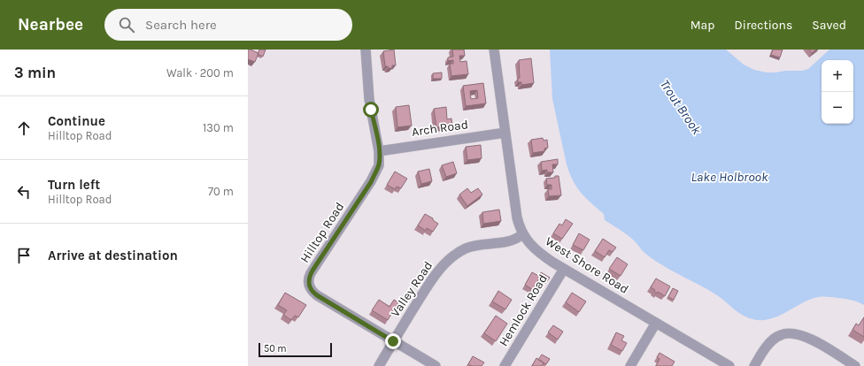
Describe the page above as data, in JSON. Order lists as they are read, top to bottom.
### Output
{
  "streets": {
    "street": [
      "Arch Road",
      "Hilltop Road",
      "West Shore Road",
      "Valley Road",
      "Hemlock Road"
    ]
  },
  "crossings": [
    ["Arch Road", "Hilltop Road"],
    ["Arch Road", "West Shore Road"],
    ["Hilltop Road", "Valley Road"],
    ["West Shore Road", "Valley Road"],
    ["West Shore Road", "Hemlock Road"]
  ],
  "water": ["Trout Brook", "Lake Holbrook"],
  "scale_bar": "50 m",
  "page": {
    "header": "Nearbee",
    "search": "Search here",
    "nav": ["Map", "Directions", "Saved"],
    "heading": ["3 min", "Walk · 200 m"],
    "map_buttons": ["+", "−"],
    "list": [
      ["Continue", "Hilltop Road", "130 m"],
      ["Turn left", "Hilltop Road", "70 m"],
      "Arrive at destination"
    ],
    "scale": "50 m"
  }
}
